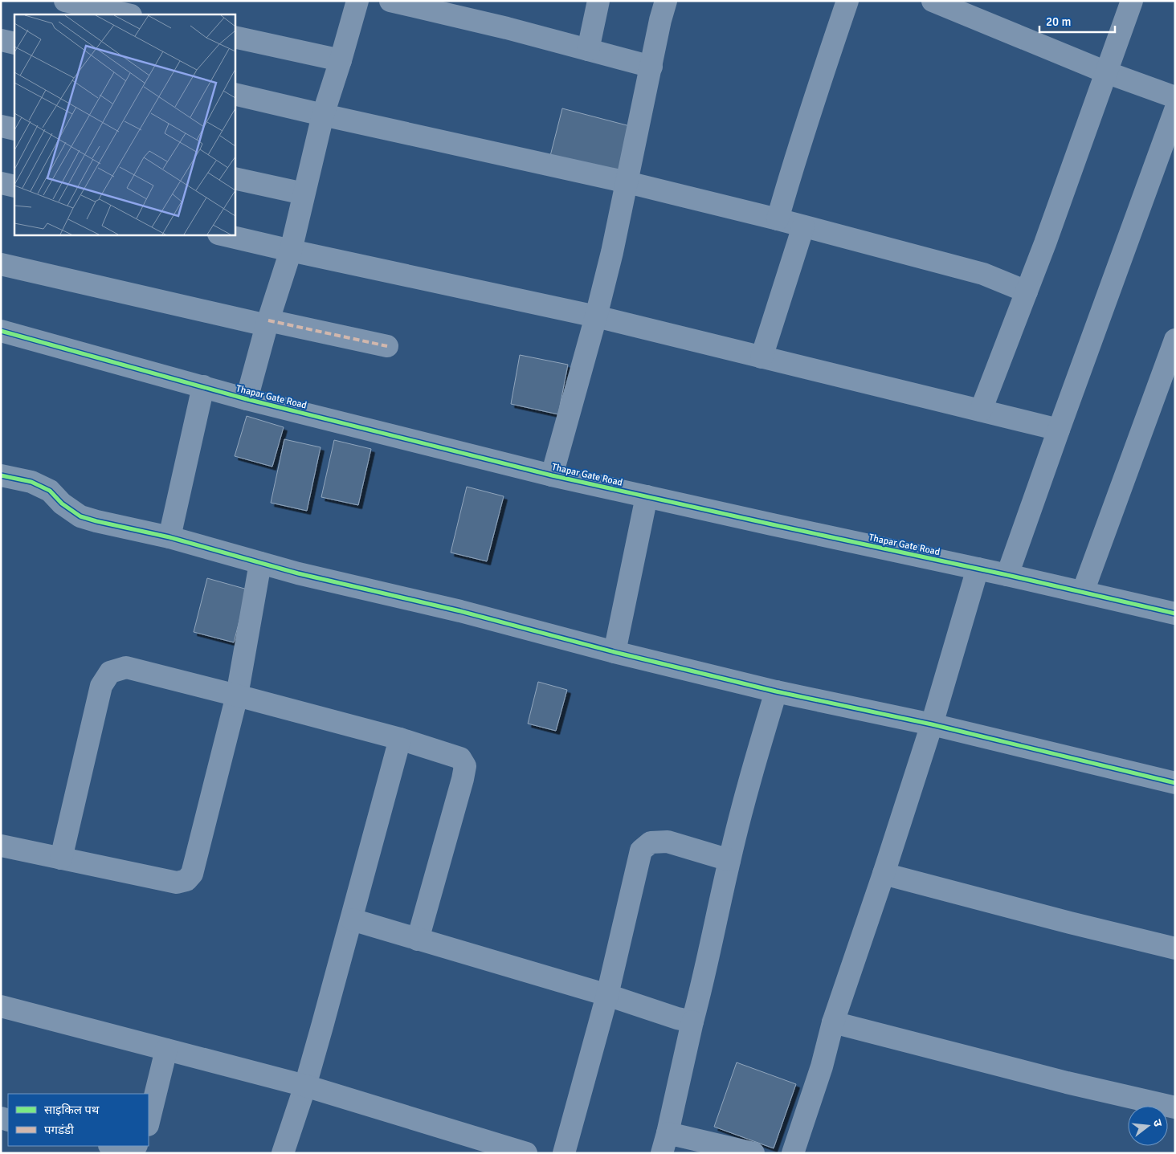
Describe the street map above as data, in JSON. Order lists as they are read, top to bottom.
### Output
{
  "streets": {
    "street": ["Thapar Gate Road"]
  },
  "legend": ["साइकिल पथ", "पगडंडी"],
  "scale_bar": "20 m",
  "north": "right"
}
